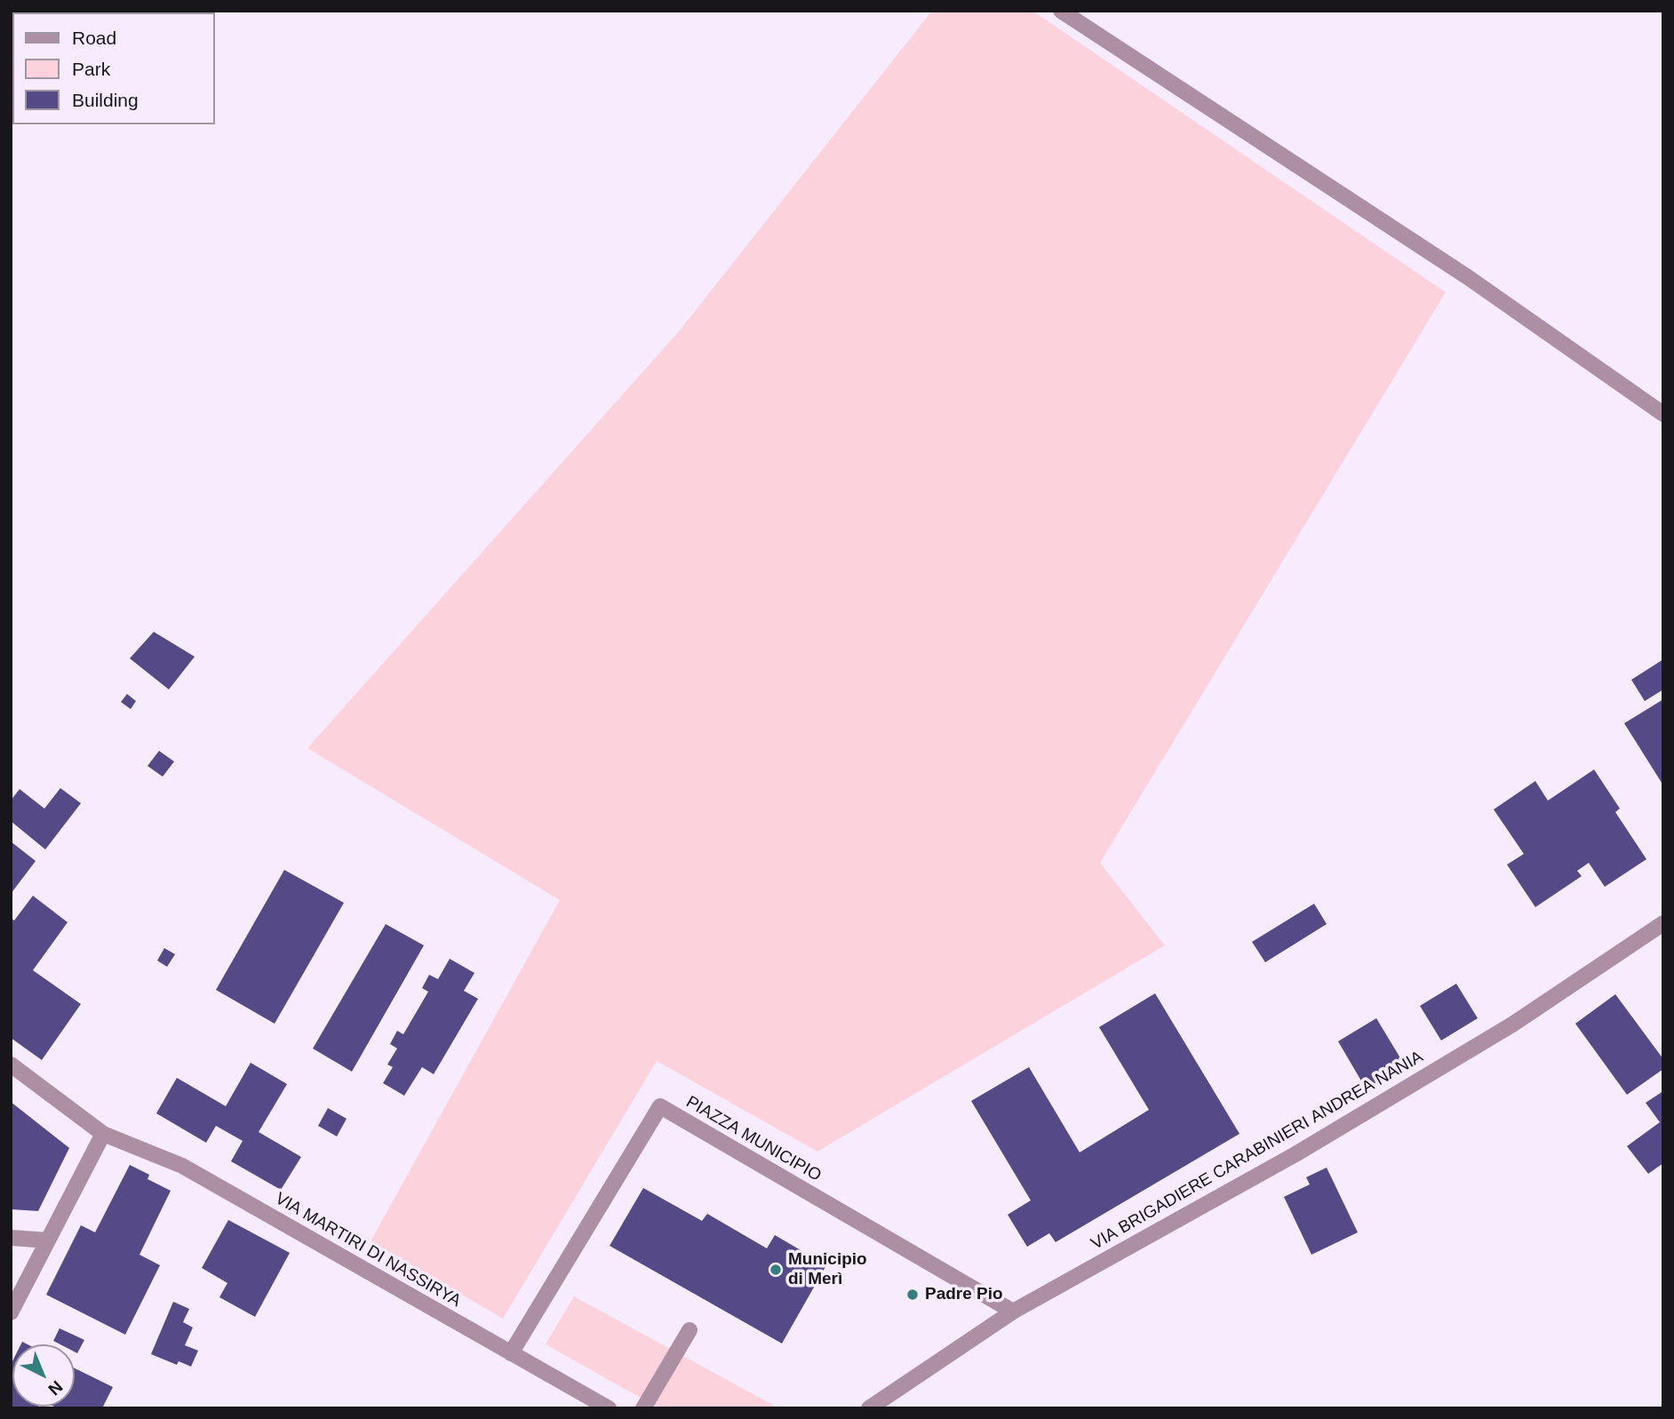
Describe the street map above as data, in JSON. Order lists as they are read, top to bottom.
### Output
{
  "streets": {
    "street": ["PIAZZA MUNICIPIO", "VIA BRIGADIERE CARABINIERI ANDREA NANIA", "VIA MARTIRI DI NASSIRYA"]
  },
  "crossings": [
    ["PIAZZA MUNICIPIO", "VIA BRIGADIERE CARABINIERI ANDREA NANIA"],
    ["PIAZZA MUNICIPIO", "VIA MARTIRI DI NASSIRYA"]
  ],
  "places": ["Municipio di Merì", "Padre Pio"],
  "legend": ["Road", "Park", "Building"],
  "north": "bottom right"
}
